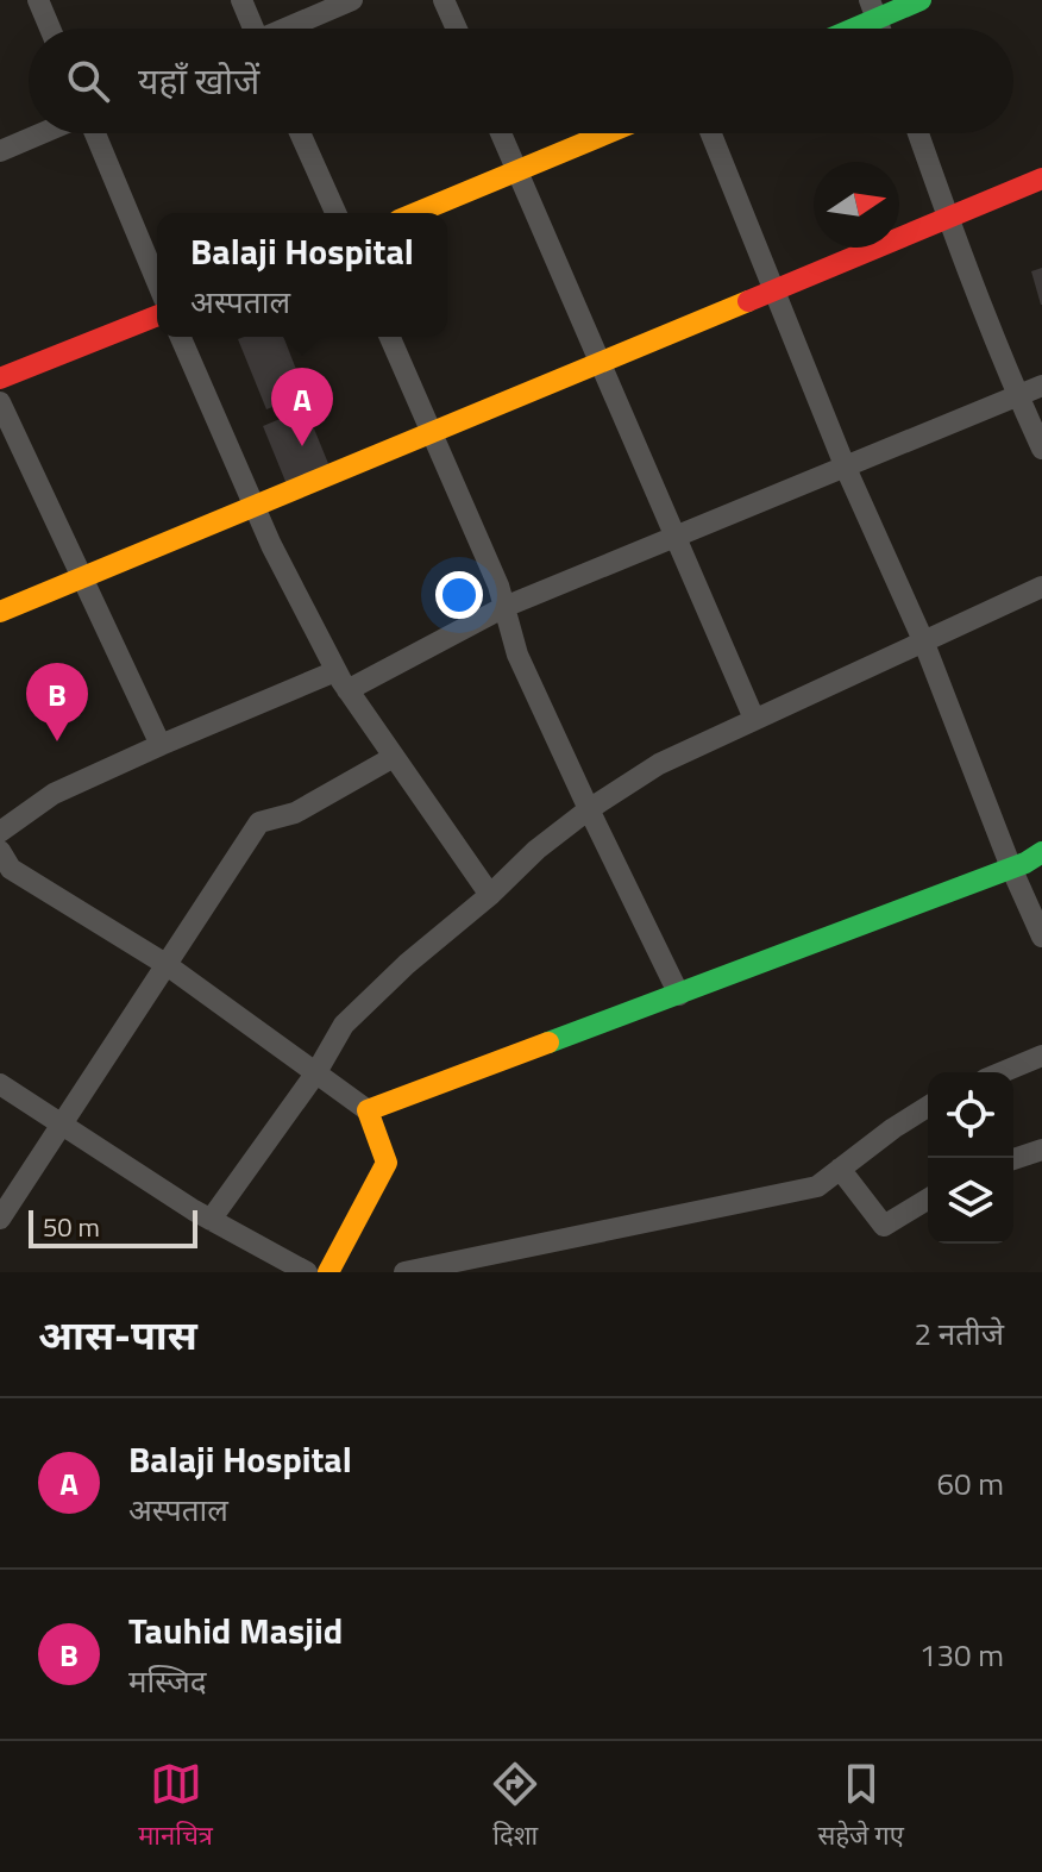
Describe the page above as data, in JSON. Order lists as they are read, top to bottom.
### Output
{
  "scale_bar": "50 m",
  "north": "right",
  "page": {
    "search": "यहाँ खोजें",
    "popup": ["Balaji Hospital", "अस्पताल"],
    "pins": ["A", "B"],
    "scale": "50 m",
    "heading": ["आस-पास", "2 नतीजे"],
    "list": [
      {
        "mark": "A",
        "name": "Balaji Hospital",
        "note": "अस्पताल",
        "value": "60 m"
      },
      {
        "mark": "B",
        "name": "Tauhid Masjid",
        "note": "मस्जिद",
        "value": "130 m"
      }
    ],
    "nav": ["मानचित्र", "दिशा", "सहेजे गए"]
  }
}
